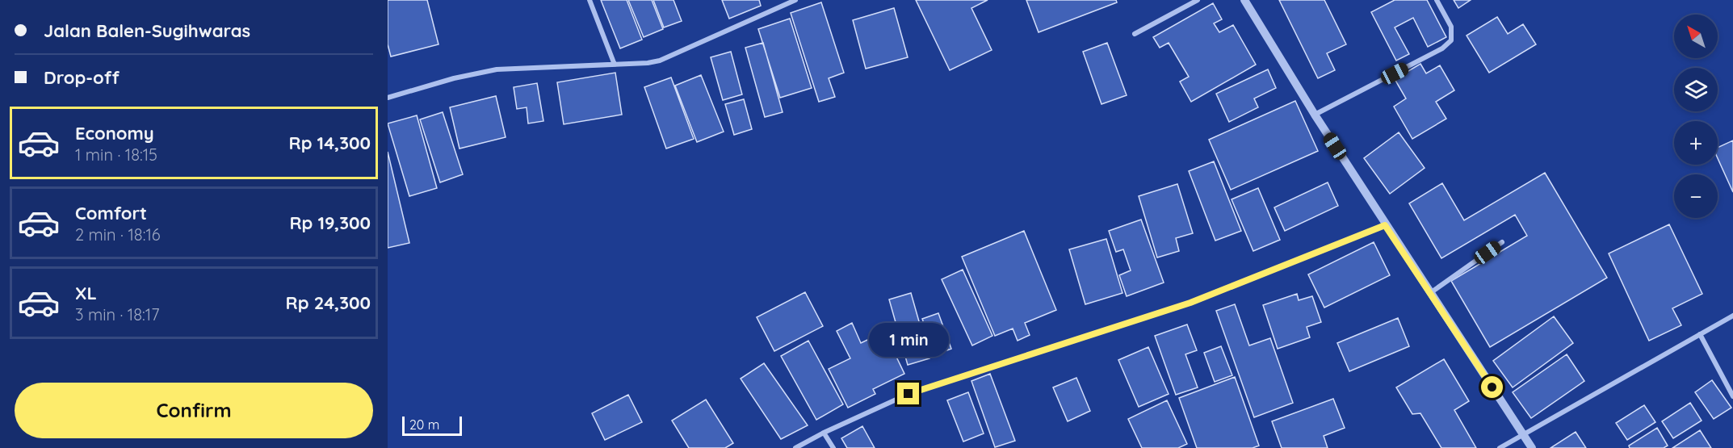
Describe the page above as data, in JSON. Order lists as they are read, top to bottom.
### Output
{
  "scale_bar": "20 m",
  "north": "top left",
  "page": {
    "banner": ["Jalan Balen-Sugihwaras", "Drop-off"],
    "map_buttons": ["+", "−"],
    "list": [
      {
        "name": "Economy",
        "note": "1 min · 18:15",
        "value": "Rp 14,300"
      },
      {
        "name": "Comfort",
        "note": "2 min · 18:16",
        "value": "Rp 19,300"
      },
      {
        "name": "XL",
        "note": "3 min · 18:17",
        "value": "Rp 24,300"
      }
    ],
    "bubble": "1 min",
    "buttons": "Confirm",
    "scale": "20 m"
  }
}
